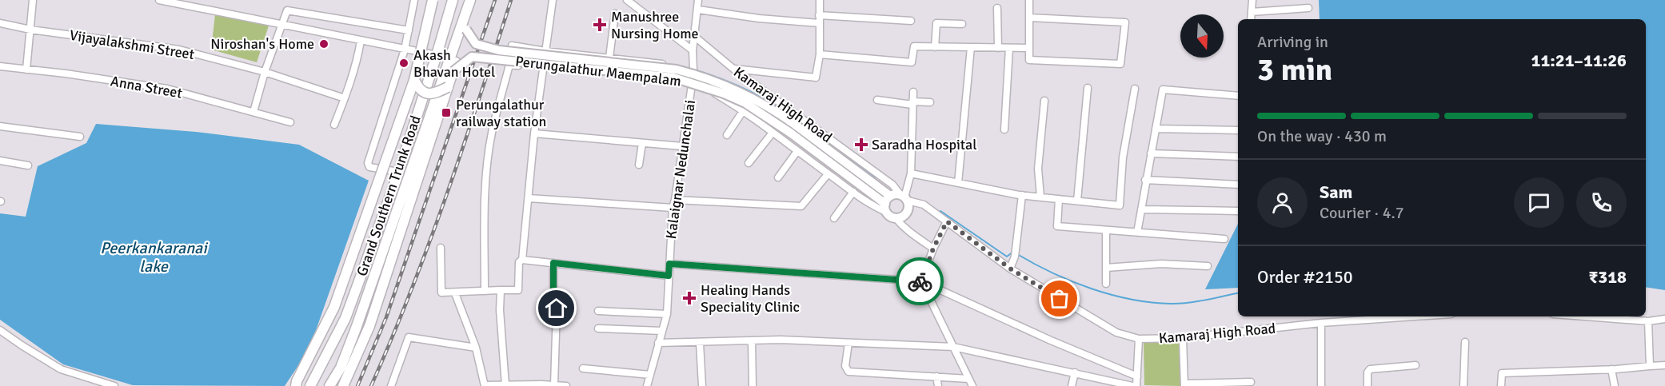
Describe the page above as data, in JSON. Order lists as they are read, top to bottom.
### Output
{
  "streets": {
    "highway": ["Grand Southern Trunk Road"],
    "main road": ["Perungalathur Maempalam"],
    "street": [
      "Vijayalakshmi Street",
      "Anna Street",
      "Kamaraj High Road",
      "Kalaignar Nedunchalai"
    ]
  },
  "crossings": [
    ["Perungalathur Maempalam", "Kamaraj High Road"],
    ["Kamaraj High Road", "Kalaignar Nedunchalai"]
  ],
  "water": ["Peerkankaranai lake"],
  "places": {
    "health": ["Manushree Nursing Home", "Saradha Hospital", "Healing Hands Speciality Clinic"],
    "other": ["Niroshan's Home", "Akash Bhavan Hotel"],
    "transit": ["Perungalathur railway station"]
  },
  "north": "bottom",
  "page": {
    "heading": ["3 min", "Arriving in", "11:21–11:26"],
    "panel": [
      "Sam",
      "Courier · 4.7",
      "Order #2150",
      "₹318"
    ],
    "bar": "On the way · 430 m"
  }
}
